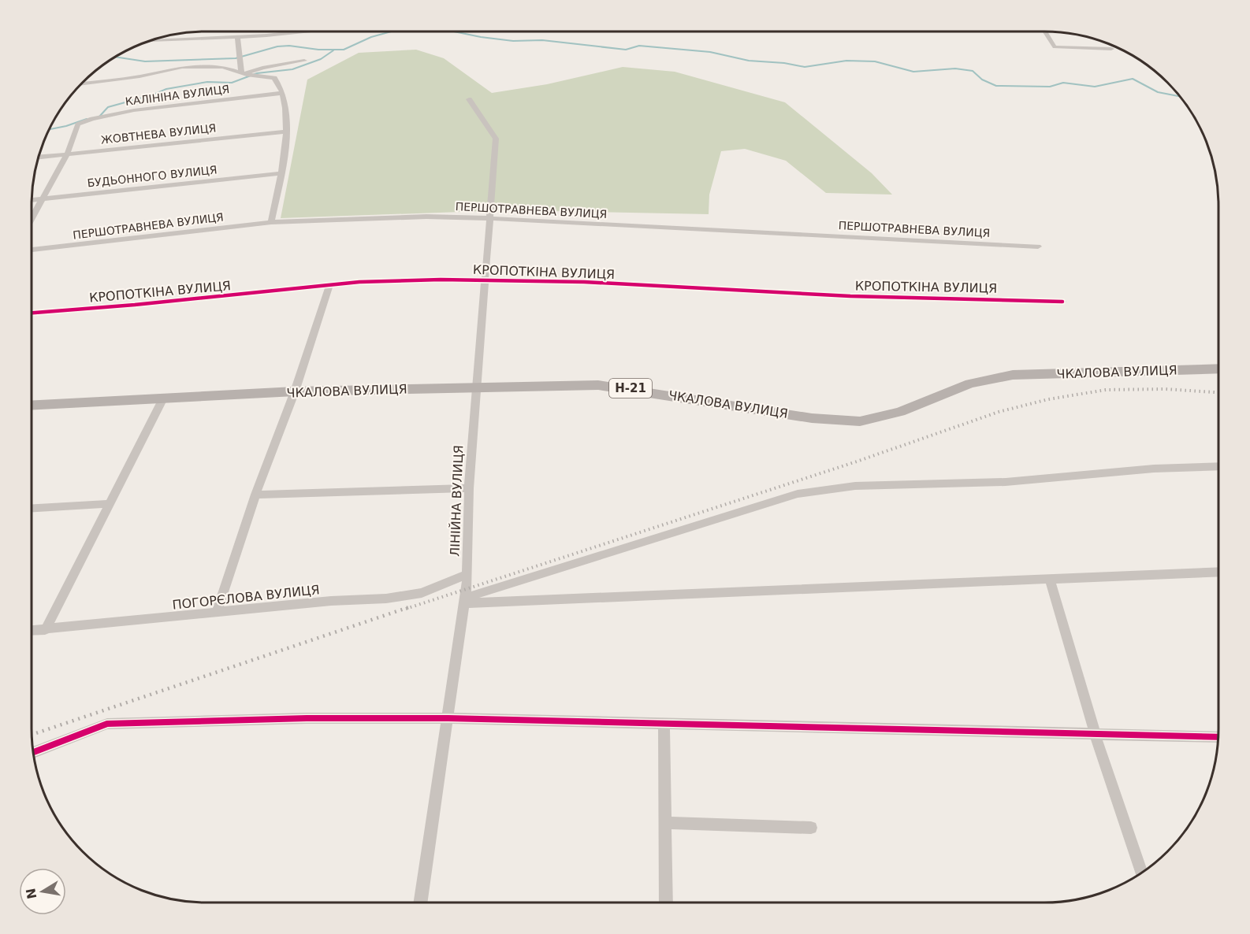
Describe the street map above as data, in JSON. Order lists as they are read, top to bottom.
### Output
{
  "streets": {
    "main road": ["ЧКАЛОВА ВУЛИЦЯ", "Н-21"],
    "street": [
      "КАЛІНІНА ВУЛИЦЯ",
      "ЖОВТНЕВА ВУЛИЦЯ",
      "БУДЬОННОГО ВУЛИЦЯ",
      "ПЕРШОТРАВНЕВА ВУЛИЦЯ",
      "КРОПОТКІНА ВУЛИЦЯ",
      "ЛІНІЙНА ВУЛИЦЯ",
      "ПОГОРЄЛОВА ВУЛИЦЯ"
    ]
  },
  "crossings": [
    ["КАЛІНІНА ВУЛИЦЯ", "ЖОВТНЕВА ВУЛИЦЯ"],
    ["ПЕРШОТРАВНЕВА ВУЛИЦЯ", "ЛІНІЙНА ВУЛИЦЯ"],
    ["КРОПОТКІНА ВУЛИЦЯ", "ЛІНІЙНА ВУЛИЦЯ"],
    ["ЧКАЛОВА ВУЛИЦЯ", "ЛІНІЙНА ВУЛИЦЯ"],
    ["ЛІНІЙНА ВУЛИЦЯ", "ПОГОРЄЛОВА ВУЛИЦЯ"]
  ],
  "north": "left"
}
